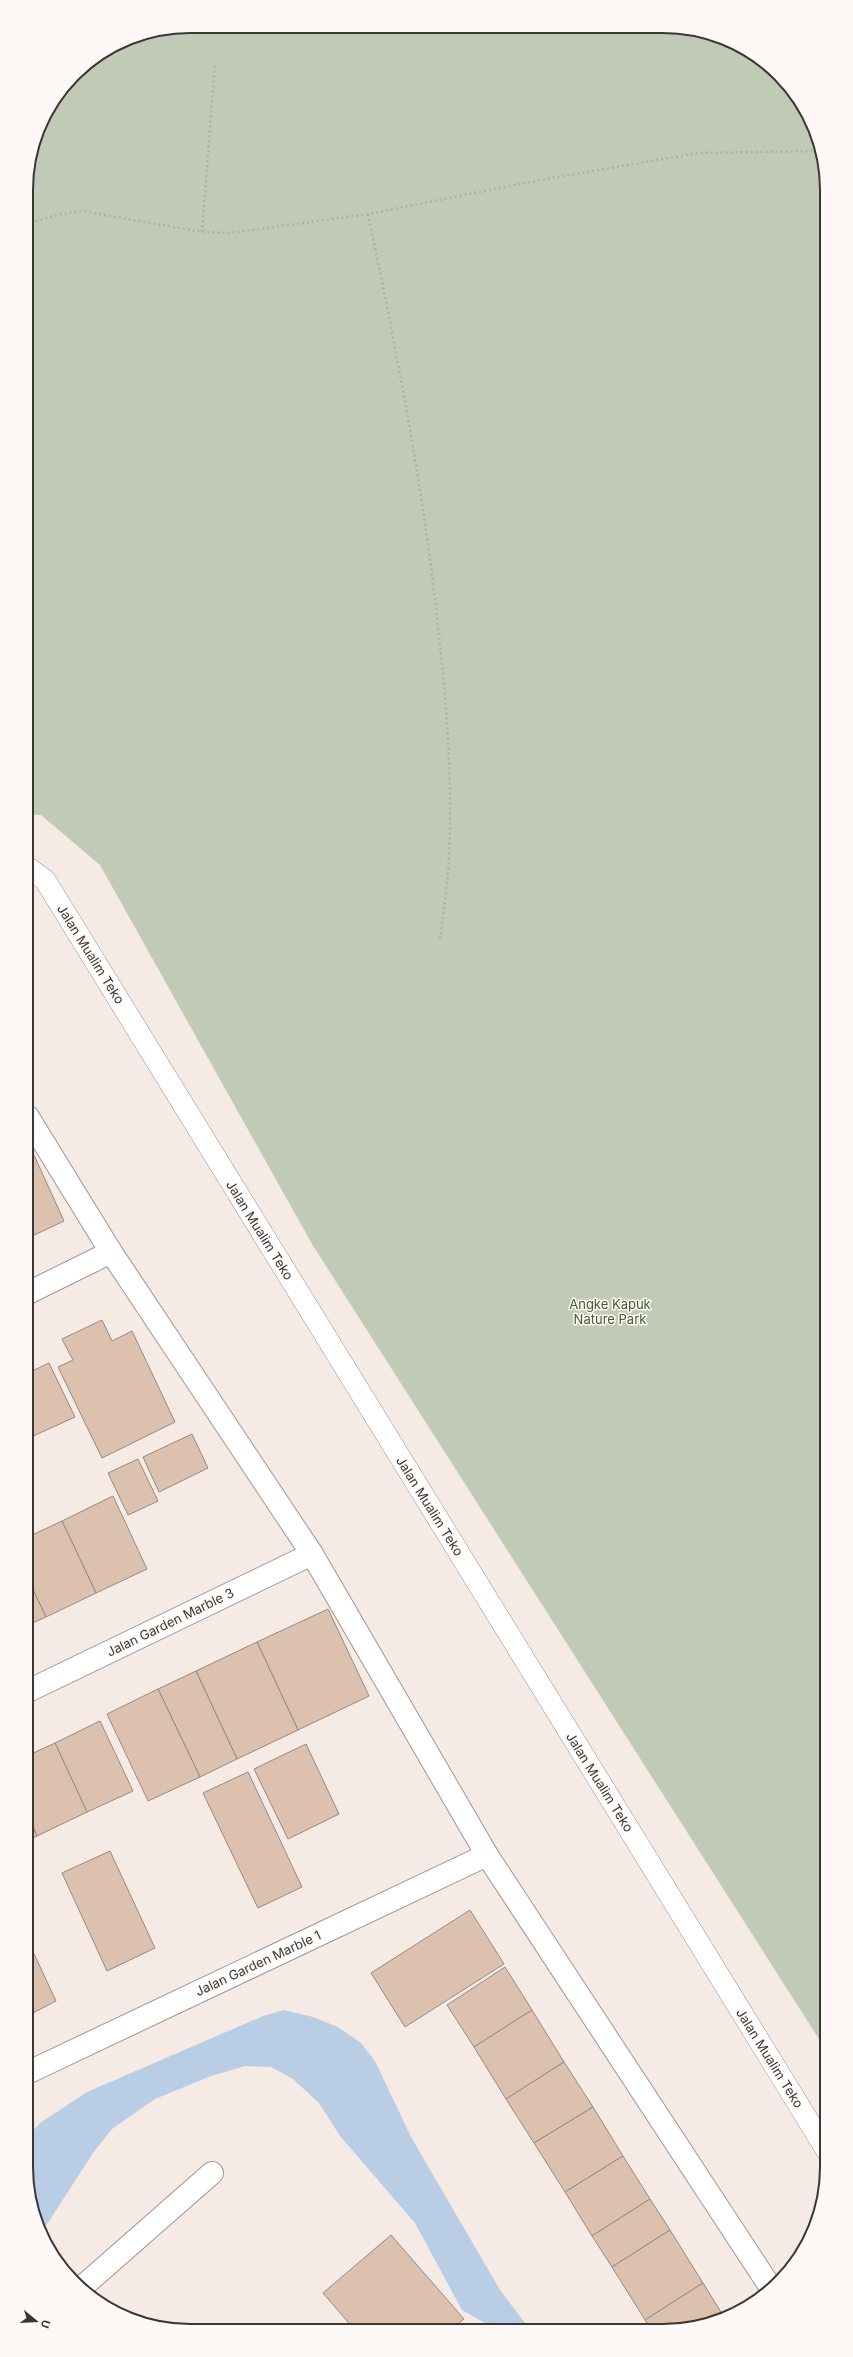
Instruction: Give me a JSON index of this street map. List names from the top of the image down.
{
  "streets": {
    "street": ["Jalan Garden Marble 3", "Jalan Garden Marble 1"],
    "lane": ["Jalan Mualim Teko"]
  },
  "parks": ["Angke Kapuk Nature Park"],
  "north": "right"
}
